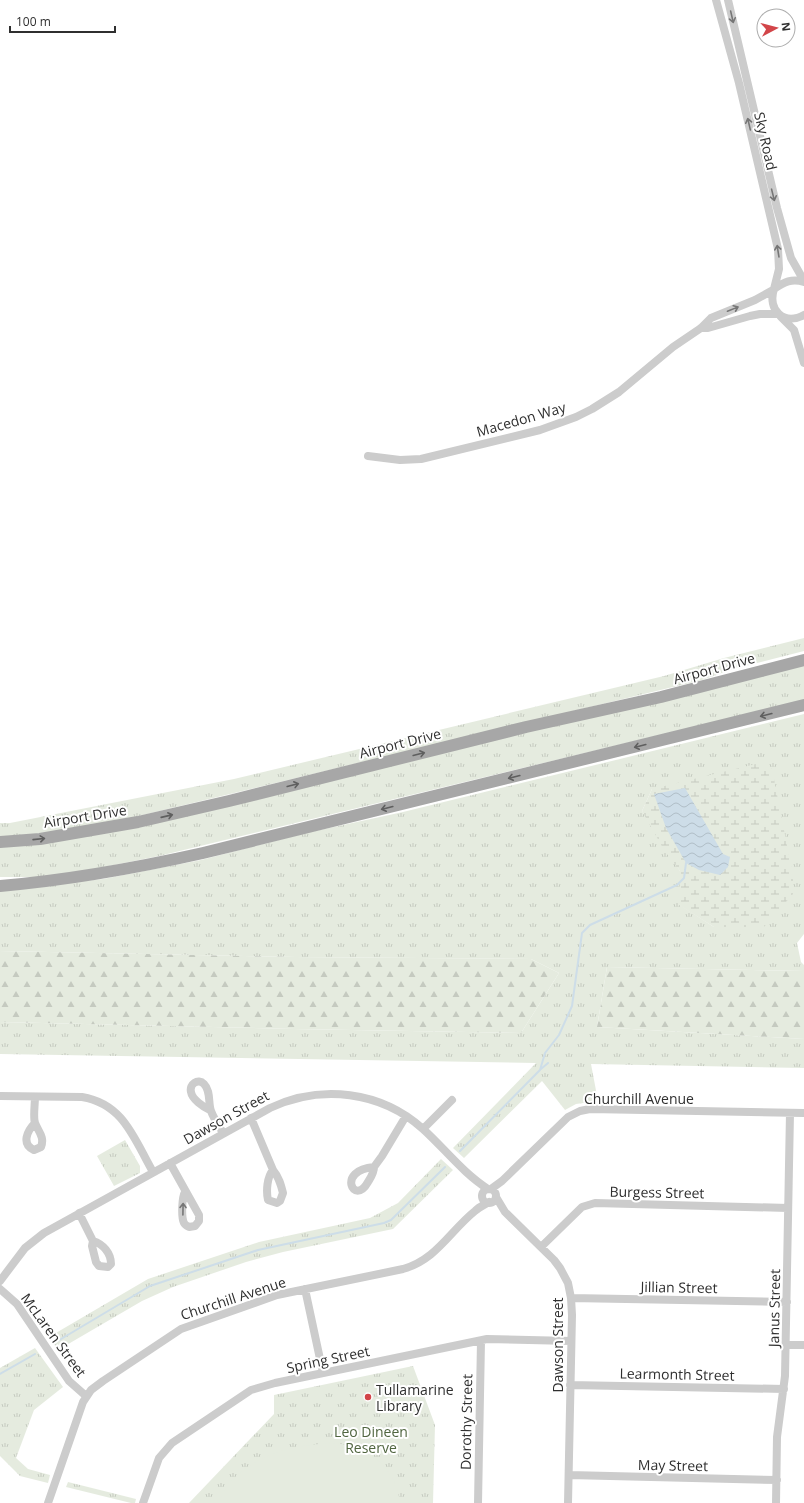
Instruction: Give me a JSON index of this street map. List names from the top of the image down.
{
  "streets": {
    "main road": ["Airport Drive"],
    "street": [
      "Sky Road",
      "Macedon Way",
      "Churchill Avenue",
      "Dawson Street",
      "Burgess Street",
      "Jillian Street",
      "Janus Street",
      "McLaren Street",
      "Spring Street",
      "Learmonth Street",
      "Dorothy Street",
      "May Street"
    ]
  },
  "crossings": [
    ["Sky Road", "Macedon Way"],
    ["Churchill Avenue", "Dawson Street"],
    ["Churchill Avenue", "Janus Street"],
    ["Churchill Avenue", "McLaren Street"],
    ["Dawson Street", "Burgess Street"],
    ["Dawson Street", "Jillian Street"],
    ["Dawson Street", "Spring Street"],
    ["Dawson Street", "Learmonth Street"],
    ["Dawson Street", "May Street"],
    ["Burgess Street", "Janus Street"],
    ["Jillian Street", "Janus Street"],
    ["Janus Street", "Learmonth Street"],
    ["Janus Street", "May Street"],
    ["Spring Street", "Dorothy Street"]
  ],
  "parks": ["Leo Dineen Reserve"],
  "places": ["Tullamarine Library"],
  "scale_bar": "100 m",
  "north": "right"
}
